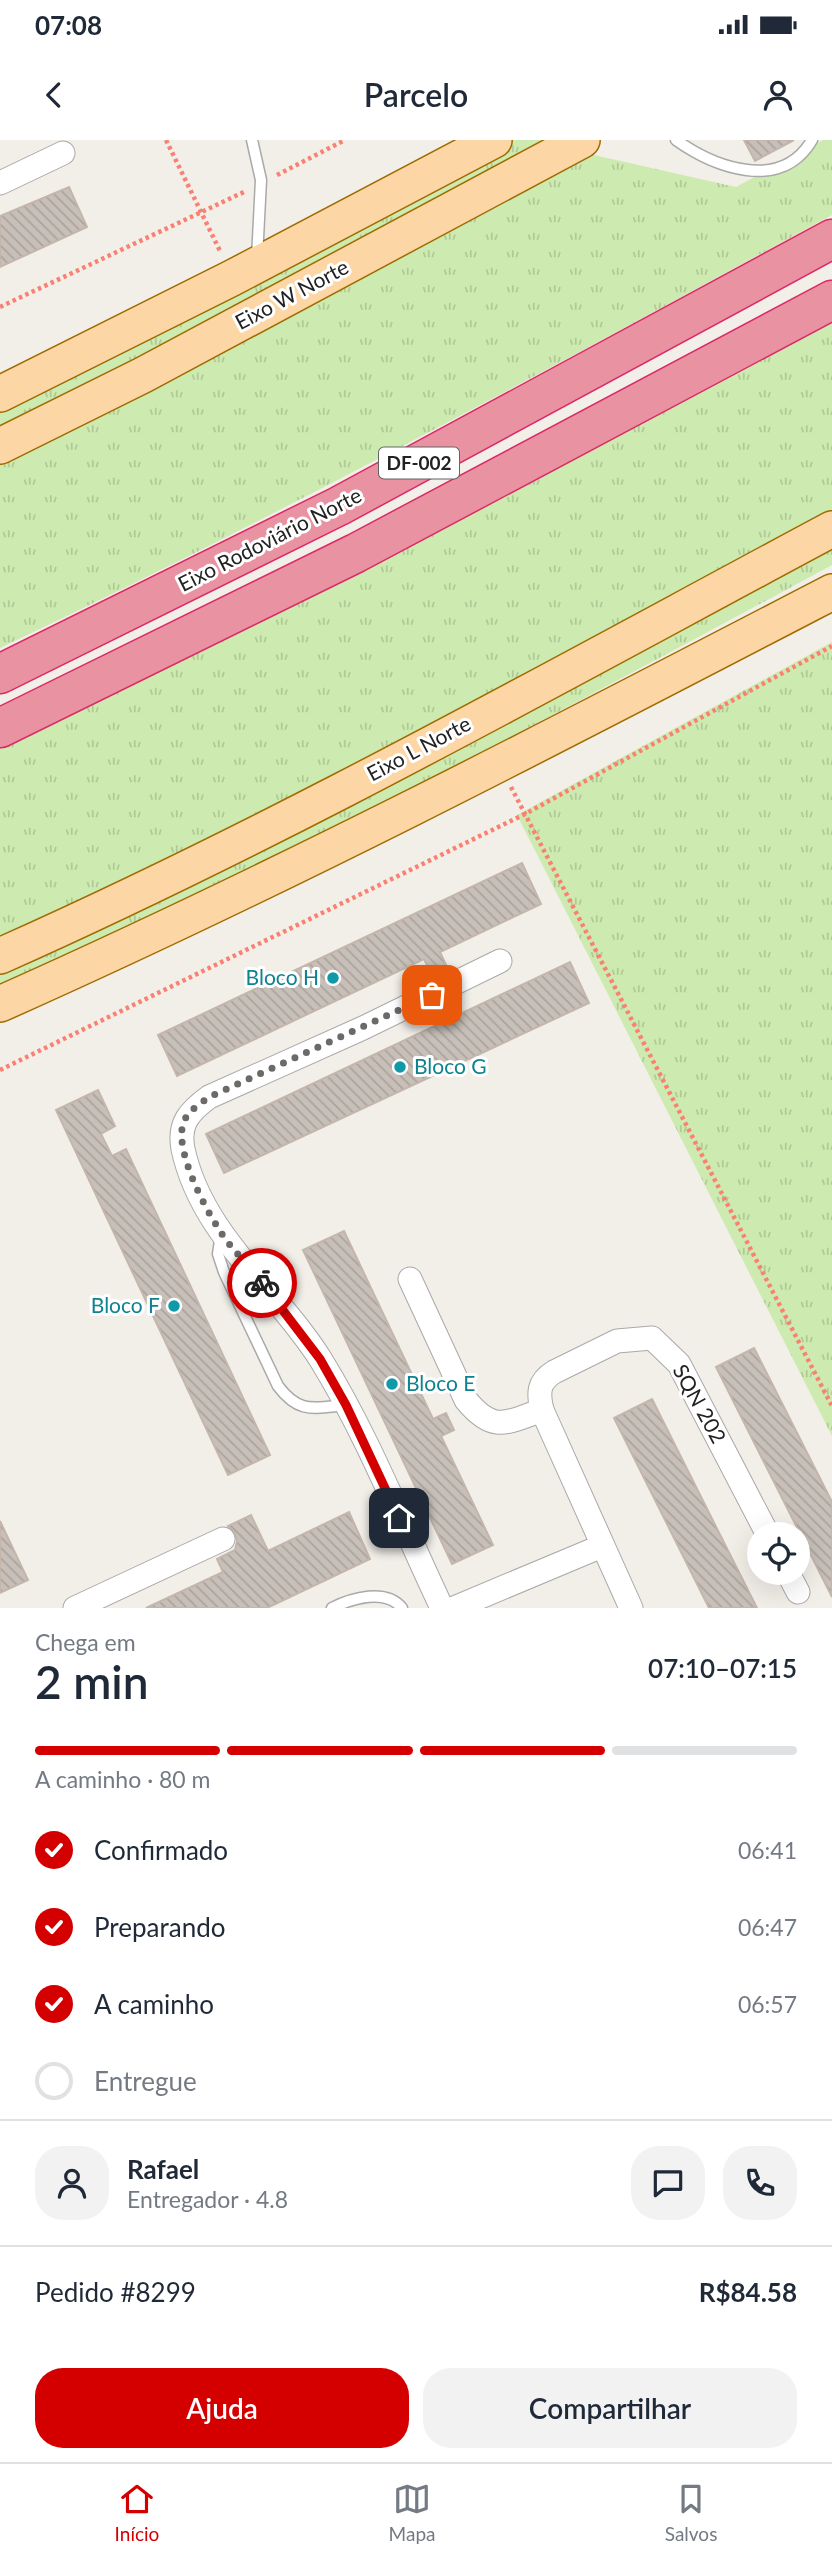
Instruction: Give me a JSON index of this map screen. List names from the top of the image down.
{
  "streets": {
    "highway": ["DF-002", "Eixo Rodoviário Norte"],
    "main road": ["Eixo W Norte", "Eixo L Norte"],
    "street": ["SQN 202"]
  },
  "places": [
    "Bloco H",
    "Bloco G",
    "Bloco F",
    "Bloco E"
  ],
  "page": {
    "status": "07:08",
    "header": "Parcelo",
    "heading": ["2 min", "Chega em", "07:10–07:15"],
    "panel": [
      "Rafael",
      "Entregador · 4.8",
      "Pedido #8299",
      "R$84.58"
    ],
    "bar": "A caminho · 80 m",
    "list": [
      ["Confirmado", "06:41"],
      ["Preparando", "06:47"],
      ["A caminho", "06:57"],
      "Entregue"
    ],
    "buttons": ["Ajuda", "Compartilhar"],
    "tabs": ["Início", "Mapa", "Salvos"]
  }
}
